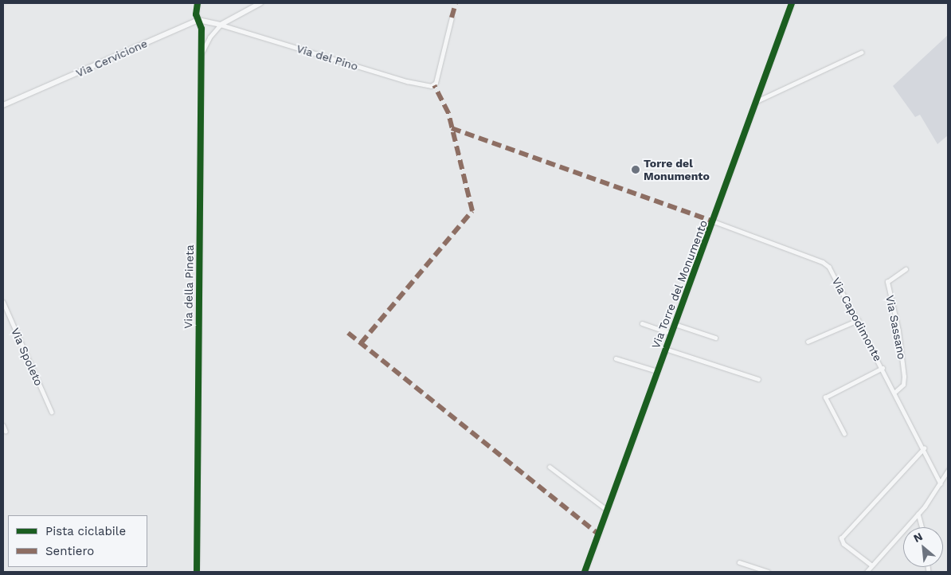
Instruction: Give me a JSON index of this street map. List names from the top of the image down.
{
  "streets": {
    "street": [
      "Via del Pino",
      "Via Cervicione",
      "Via Torre del Monumento",
      "Via della Pineta",
      "Via Capodimonte",
      "Via Sassano",
      "Via Spoleto"
    ]
  },
  "crossings": [
    ["Via Cervicione", "Via della Pineta"],
    ["Via Torre del Monumento", "Via Capodimonte"],
    ["Via Capodimonte", "Via Sassano"]
  ],
  "places": ["Torre del Monumento"],
  "legend": ["Pista ciclabile", "Sentiero"],
  "north": "top left"
}
